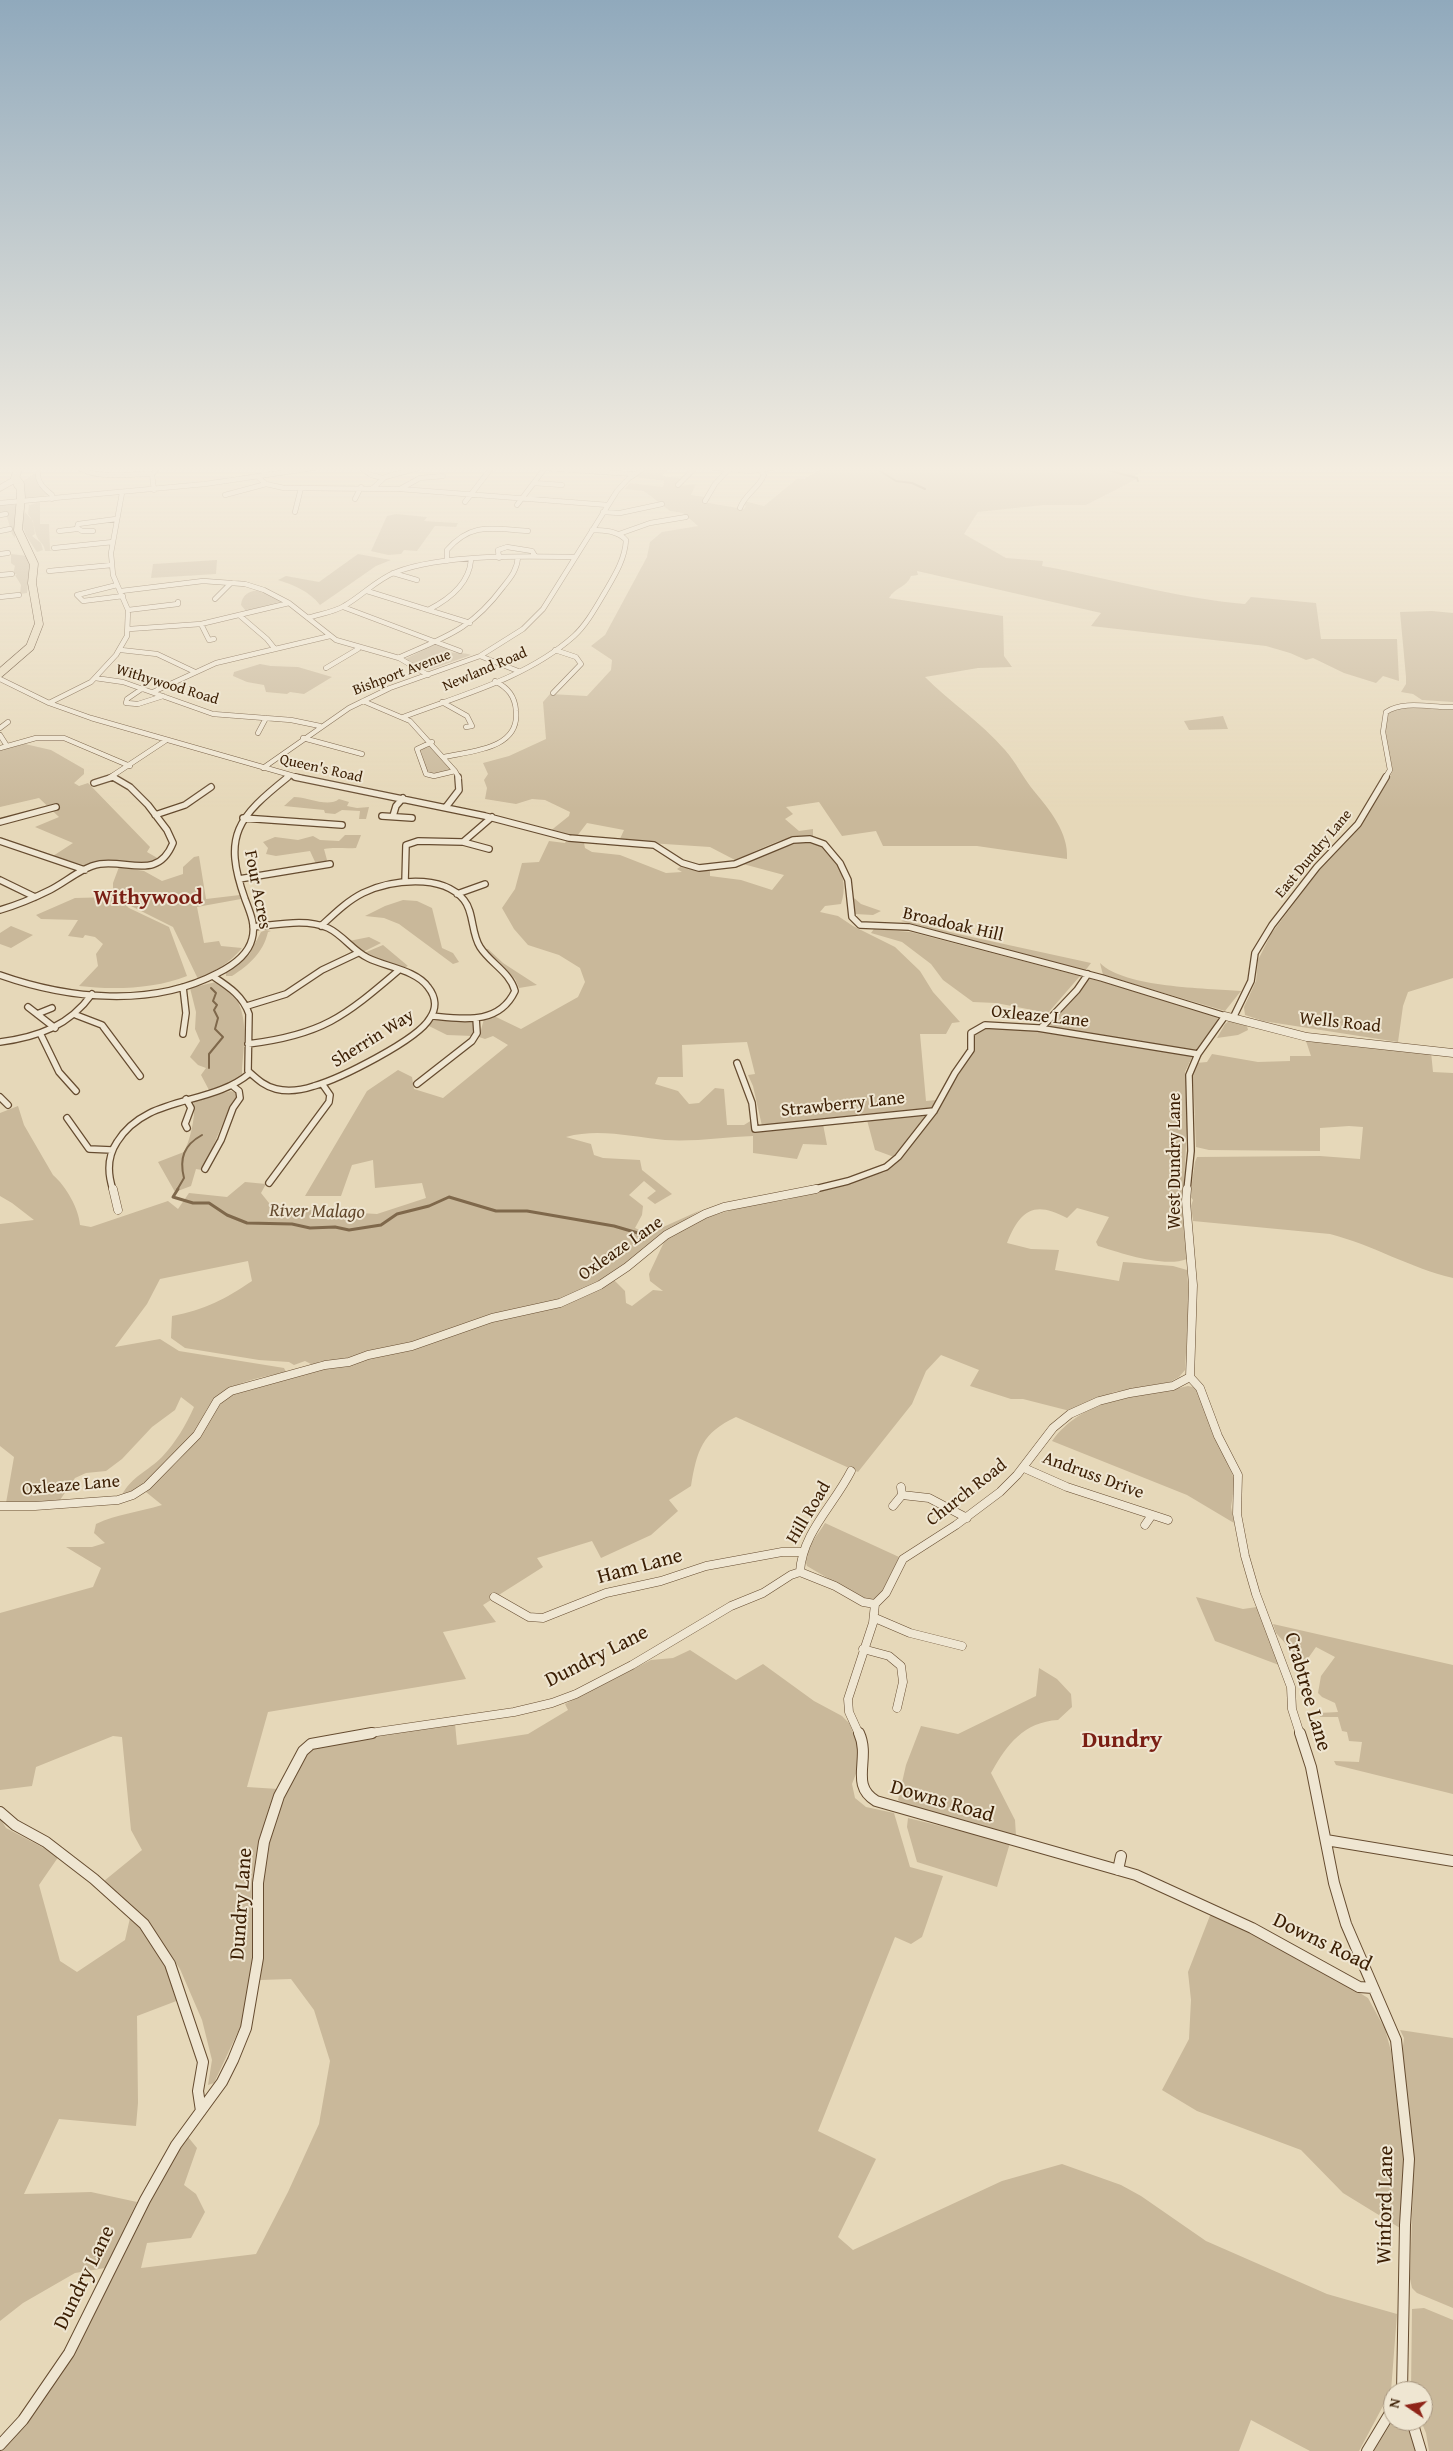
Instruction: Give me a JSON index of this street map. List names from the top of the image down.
{
  "streets": {
    "street": [
      "Newland Road",
      "Bishport Avenue",
      "Withywood Road",
      "Queen's Road",
      "East Dundry Lane",
      "Four Acres",
      "Broadoak Hill",
      "Oxleaze Lane",
      "Wells Road",
      "Sherrin Way",
      "Strawberry Lane",
      "West Dundry Lane",
      "Andruss Drive",
      "Church Road",
      "Hill Road",
      "Ham Lane",
      "Dundry Lane",
      "Crabtree Lane",
      "Downs Road",
      "Winford Lane"
    ]
  },
  "crossings": [
    ["Bishport Avenue", "Withywood Road"],
    ["Bishport Avenue", "Queen's Road"],
    ["Queen's Road", "Four Acres"],
    ["Queen's Road", "Broadoak Hill"],
    ["East Dundry Lane", "Broadoak Hill"],
    ["East Dundry Lane", "Wells Road"],
    ["East Dundry Lane", "West Dundry Lane"],
    ["Four Acres", "Sherrin Way"],
    ["Broadoak Hill", "Wells Road"],
    ["Broadoak Hill", "West Dundry Lane"],
    ["Oxleaze Lane", "Strawberry Lane"],
    ["Oxleaze Lane", "West Dundry Lane"],
    ["Wells Road", "West Dundry Lane"],
    ["West Dundry Lane", "Church Road"],
    ["West Dundry Lane", "Crabtree Lane"],
    ["Andruss Drive", "Church Road"],
    ["Church Road", "Crabtree Lane"],
    ["Church Road", "Downs Road"],
    ["Hill Road", "Ham Lane"],
    ["Hill Road", "Dundry Lane"],
    ["Crabtree Lane", "Downs Road"],
    ["Crabtree Lane", "Winford Lane"]
  ],
  "districts": ["Withywood", "Dundry"],
  "water": ["River Malago"],
  "north": "left"
}
